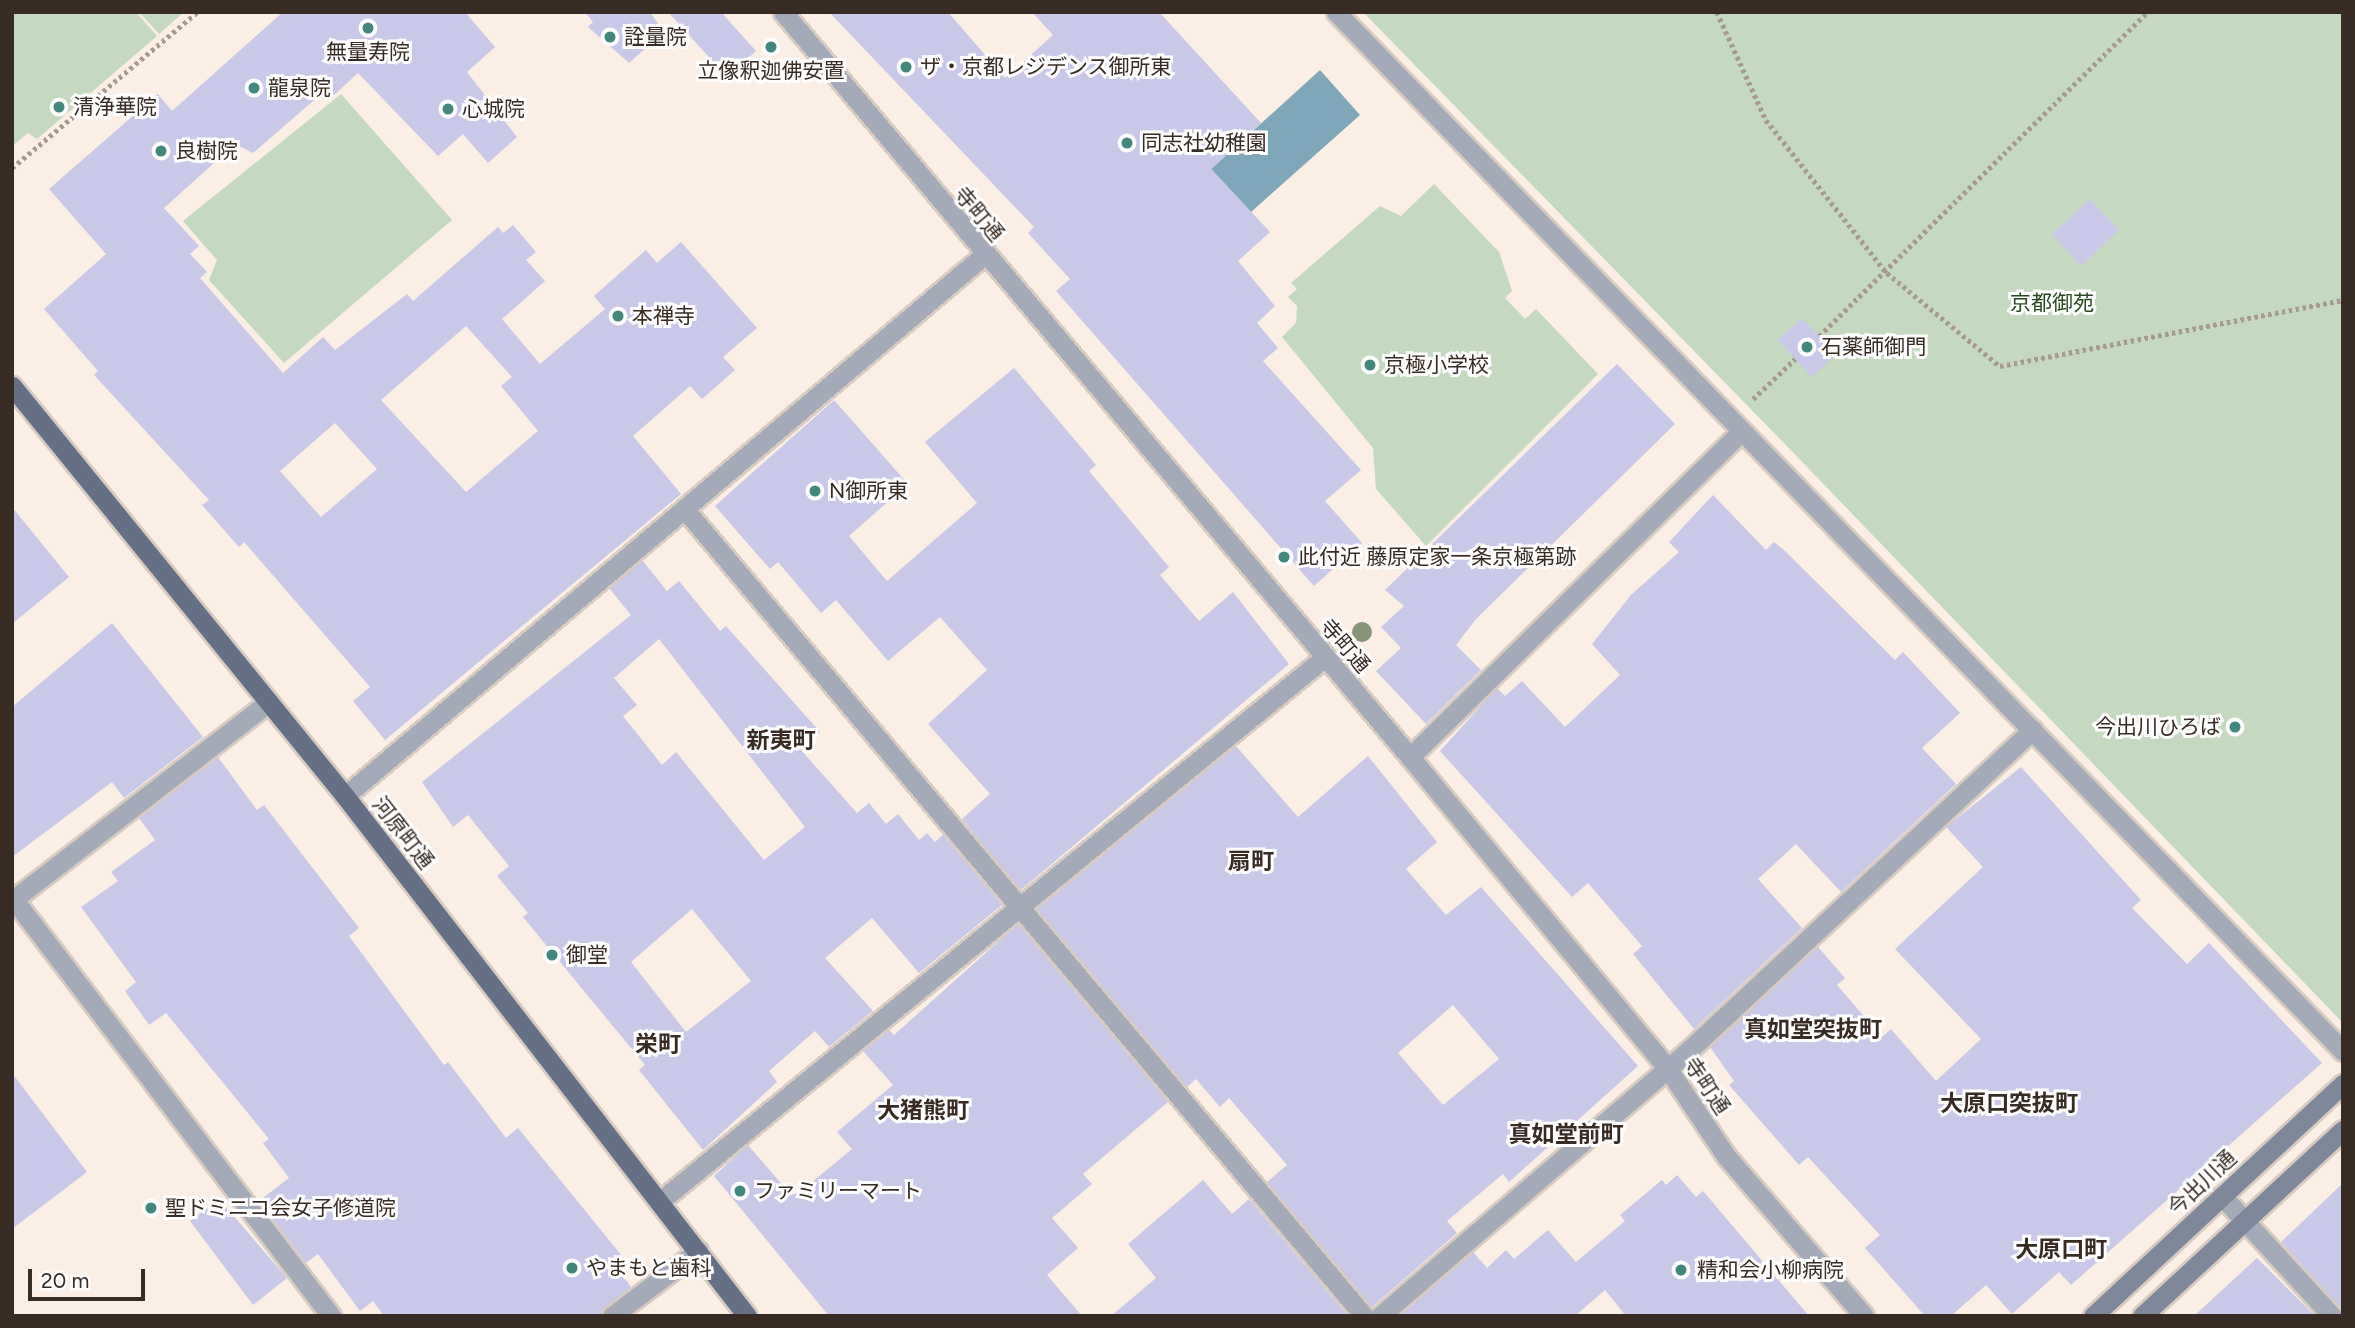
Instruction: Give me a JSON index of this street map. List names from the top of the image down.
{
  "streets": {
    "main road": ["河原町通", "今出川通"],
    "street": ["寺町通"]
  },
  "districts": [
    "新夷町",
    "扇町",
    "真如堂突抜町",
    "栄町",
    "大原口突抜町",
    "大猪熊町",
    "真如堂前町",
    "大原口町"
  ],
  "parks": ["京都御苑"],
  "places": [
    "無量寿院",
    "詮量院",
    "立像釈迦佛安置",
    "ザ・京都レジデンス御所東",
    "龍泉院",
    "清浄華院",
    "心城院",
    "同志社幼稚園",
    "良樹院",
    "本禅寺",
    "石薬師御門",
    "京極小学校",
    "N御所東",
    "此付近 藤原定家一条京極第跡",
    "今出川ひろば",
    "御堂",
    "ファミリーマート",
    "聖ドミニコ会女子修道院",
    "やまもと歯科",
    "精和会小柳病院"
  ],
  "scale_bar": "20 m"
}
